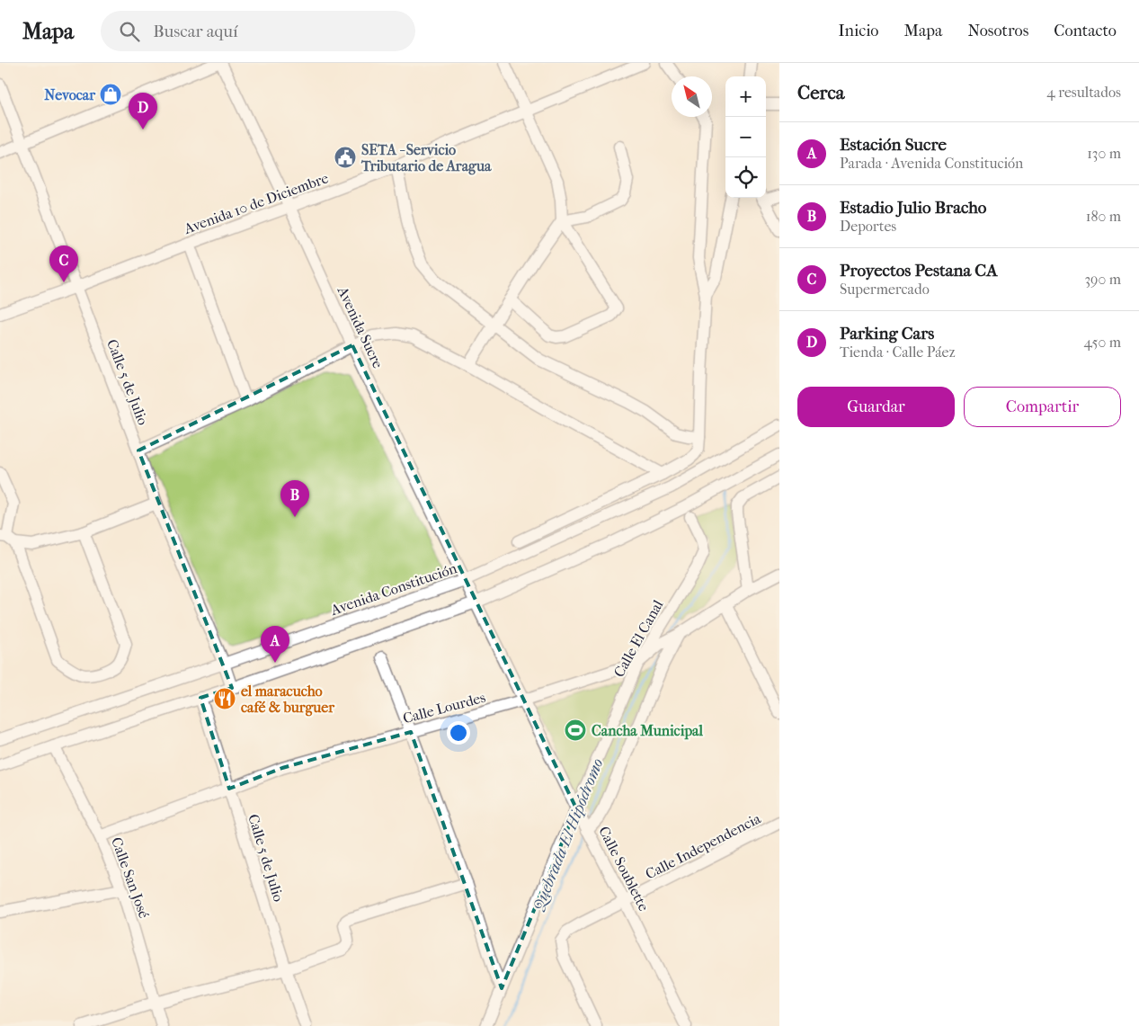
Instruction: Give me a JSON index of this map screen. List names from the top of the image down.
{
  "streets": {
    "street": [
      "Avenida 10 de Diciembre",
      "Avenida Sucre",
      "Calle 5 de Julio",
      "Avenida Constitución",
      "Calle El Canal",
      "Calle Lourdes",
      "Calle Independencia",
      "Calle Soublette",
      "Calle San José"
    ]
  },
  "crossings": [
    ["Avenida 10 de Diciembre", "Avenida Sucre"],
    ["Avenida 10 de Diciembre", "Calle 5 de Julio"],
    ["Avenida Sucre", "Avenida Constitución"],
    ["Avenida Sucre", "Calle Soublette"],
    ["Calle 5 de Julio", "Avenida Constitución"],
    ["Calle 5 de Julio", "Calle Lourdes"],
    ["Calle El Canal", "Calle Lourdes"],
    ["Calle El Canal", "Calle Soublette"],
    ["Calle Lourdes", "Calle Soublette"],
    ["Calle Lourdes", "Calle San José"],
    ["Calle Independencia", "Calle Soublette"]
  ],
  "water": ["Quebrada El Hipódromo"],
  "places": {
    "shop": ["Nevocar"],
    "public building": ["SETA - Servicio Tributario de Aragua"],
    "restaurant": ["el maracucho café & burguer"],
    "sports": ["Cancha Municipal"]
  },
  "north": "top left",
  "page": {
    "header": "Mapa",
    "search": "Buscar aquí",
    "nav": [
      "Inicio",
      "Mapa",
      "Nosotros",
      "Contacto"
    ],
    "heading": ["Cerca", "4 resultados"],
    "map_buttons": ["+", "−"],
    "pins": [
      "D",
      "C",
      "B",
      "A"
    ],
    "list": [
      {
        "mark": "A",
        "name": "Estación Sucre",
        "note": "Parada · Avenida Constitución",
        "value": "130 m"
      },
      {
        "mark": "B",
        "name": "Estadio Julio Bracho",
        "note": "Deportes",
        "value": "180 m"
      },
      {
        "mark": "C",
        "name": "Proyectos Pestana CA",
        "note": "Supermercado",
        "value": "390 m"
      },
      {
        "mark": "D",
        "name": "Parking Cars",
        "note": "Tienda · Calle Páez",
        "value": "450 m"
      }
    ],
    "buttons": ["Guardar", "Compartir"]
  }
}
